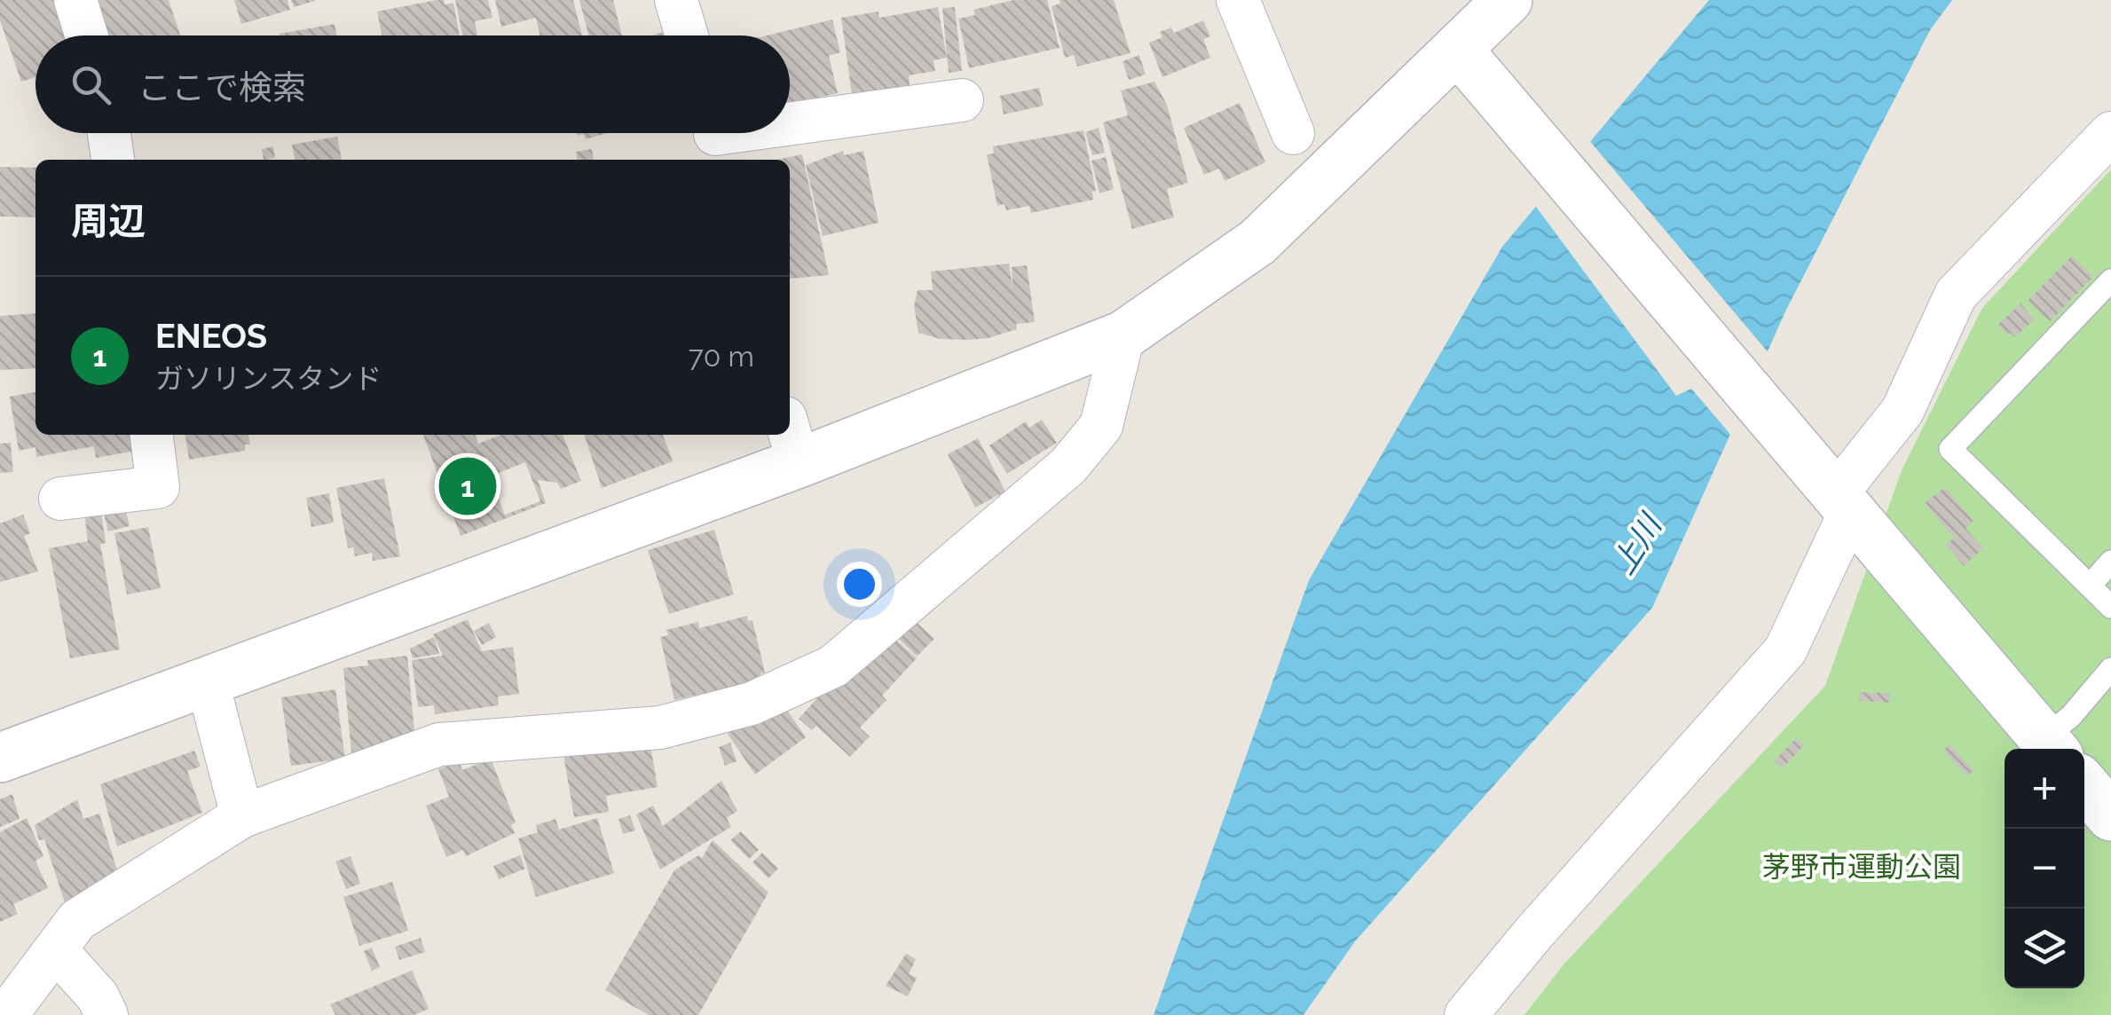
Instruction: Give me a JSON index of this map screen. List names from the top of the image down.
{
  "water": ["上川"],
  "parks": ["茅野市運動公園"],
  "page": {
    "search": "ここで検索",
    "heading": "周辺",
    "list": [
      {
        "mark": "1",
        "name": "ENEOS",
        "note": "ガソリンスタンド",
        "value": "70 m"
      }
    ],
    "pins": "1",
    "map_buttons": ["+", "−"]
  }
}
